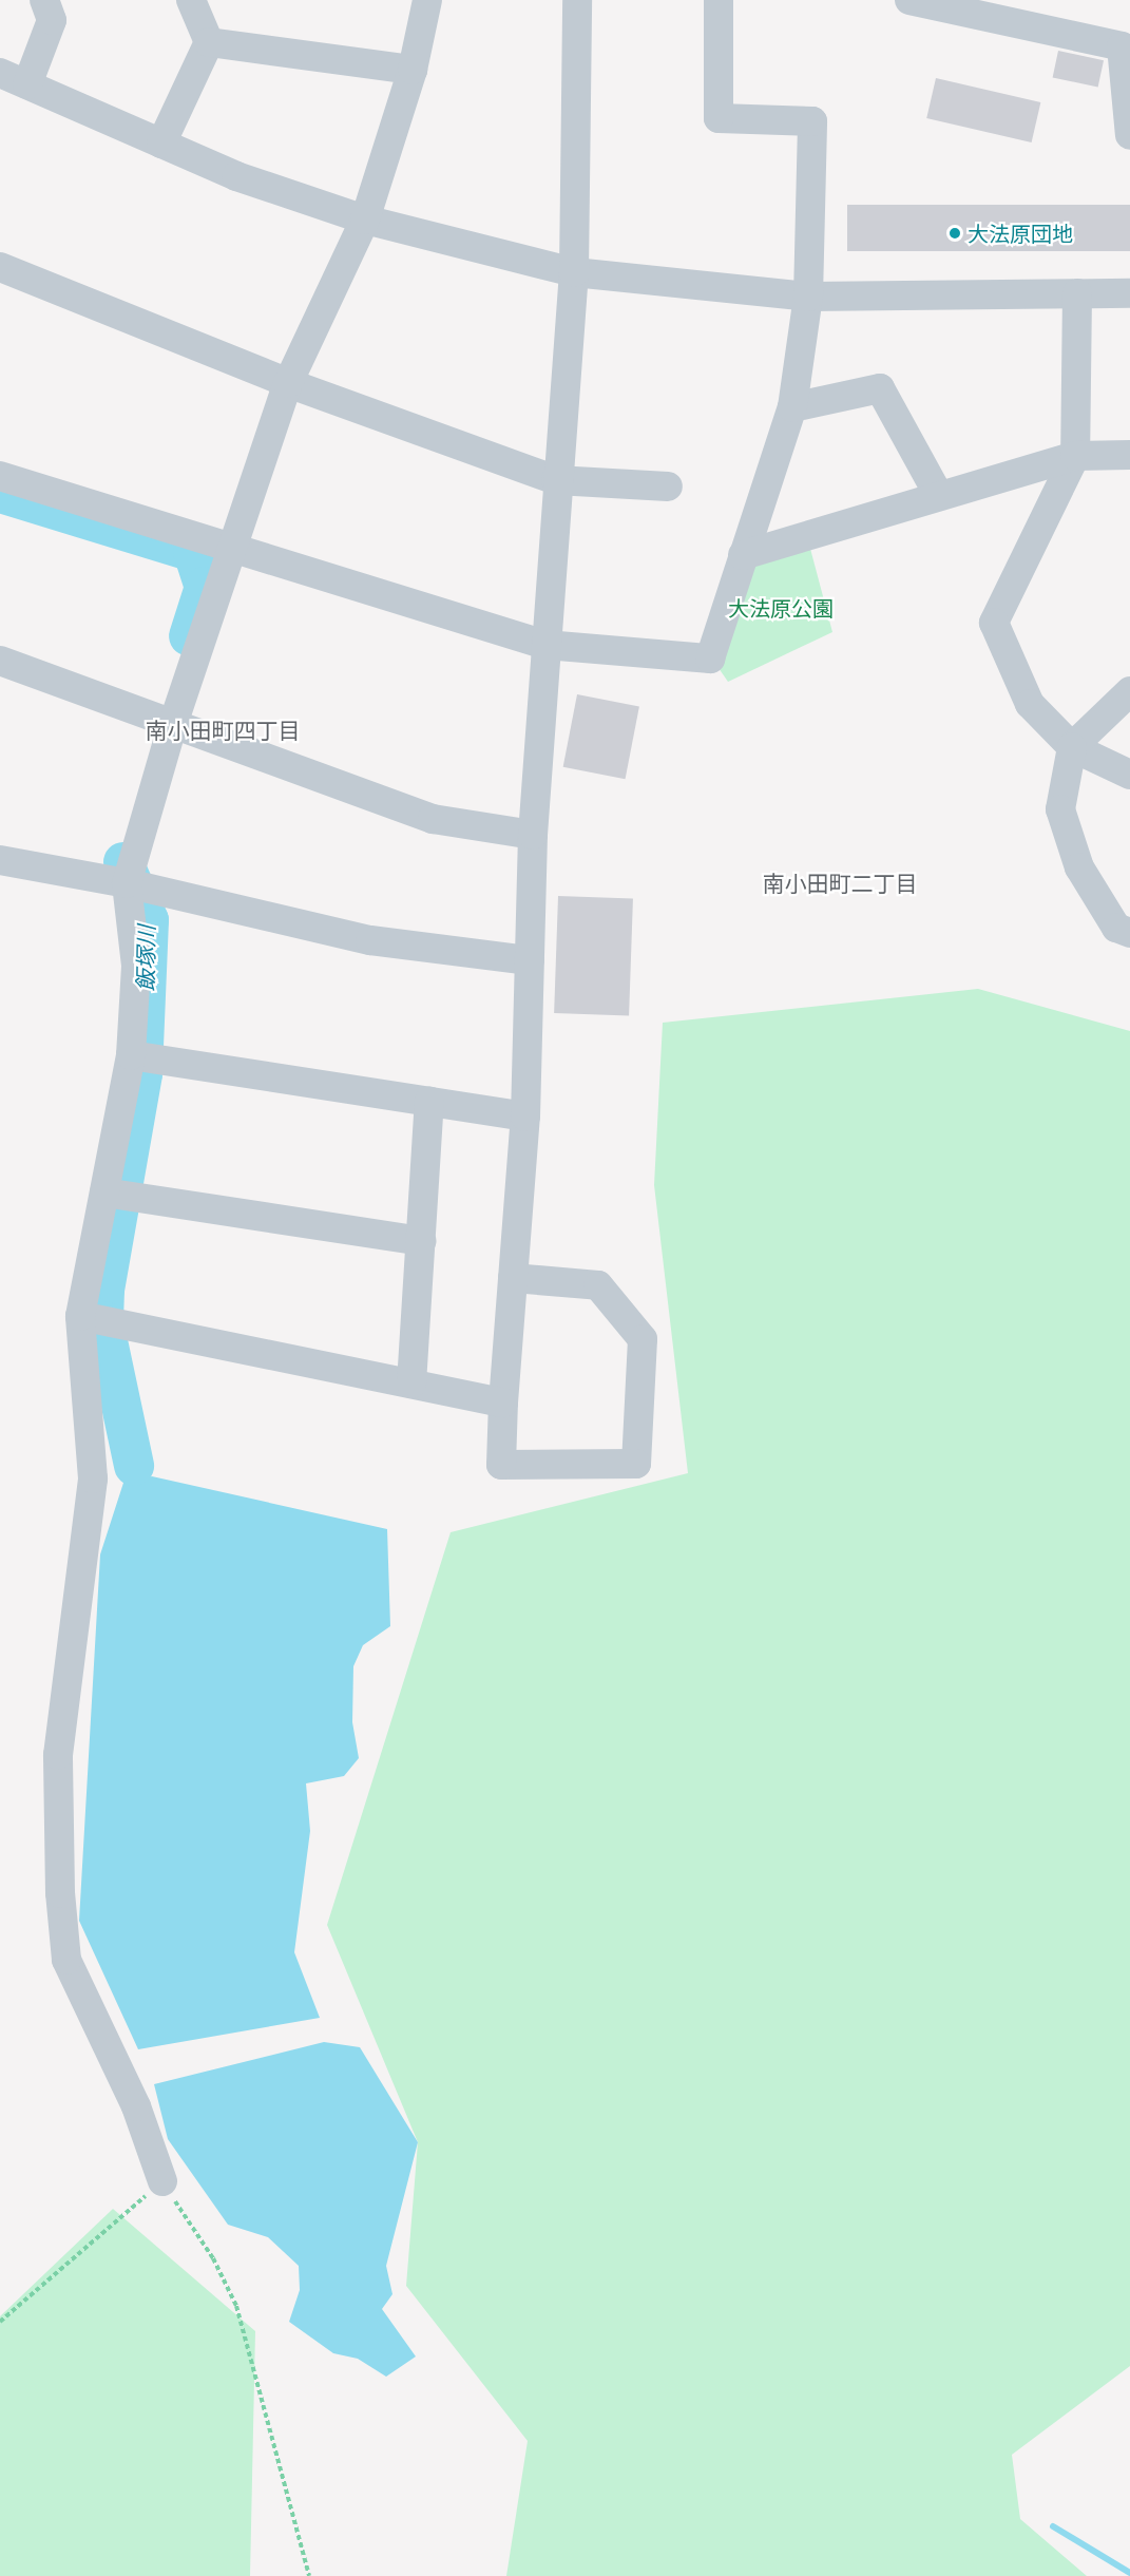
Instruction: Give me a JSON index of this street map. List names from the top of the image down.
{
  "districts": ["南小田町四丁目", "南小田町二丁目"],
  "water": ["飯塚川"],
  "parks": ["大法原公園"],
  "places": ["大法原団地"]
}
